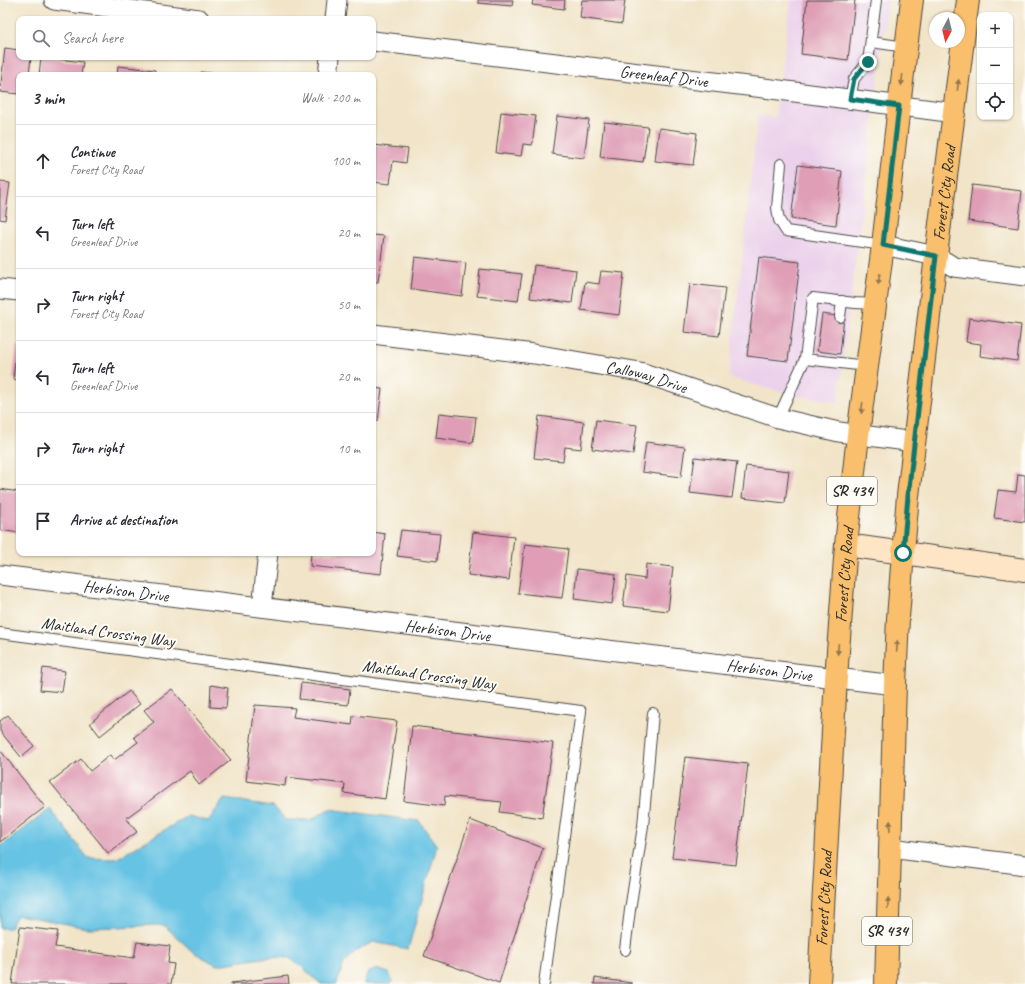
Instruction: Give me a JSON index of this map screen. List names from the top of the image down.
{
  "streets": {
    "main road": ["Forest City Road", "SR 434"],
    "street": ["Greenleaf Drive", "Calloway Drive", "Herbison Drive"],
    "lane": ["Maitland Crossing Way"]
  },
  "crossings": [
    ["Greenleaf Drive", "Forest City Road"],
    ["Forest City Road", "Calloway Drive"],
    ["Forest City Road", "Herbison Drive"]
  ],
  "north": "bottom",
  "page": {
    "map_buttons": ["+", "−"],
    "search": "Search here",
    "heading": ["3 min", "Walk · 200 m"],
    "list": [
      ["Continue", "Forest City Road", "100 m"],
      ["Turn left", "Greenleaf Drive", "20 m"],
      ["Turn right", "Forest City Road", "50 m"],
      ["Turn left", "Greenleaf Drive", "20 m"],
      ["Turn right", "10 m"],
      "Arrive at destination"
    ]
  }
}
